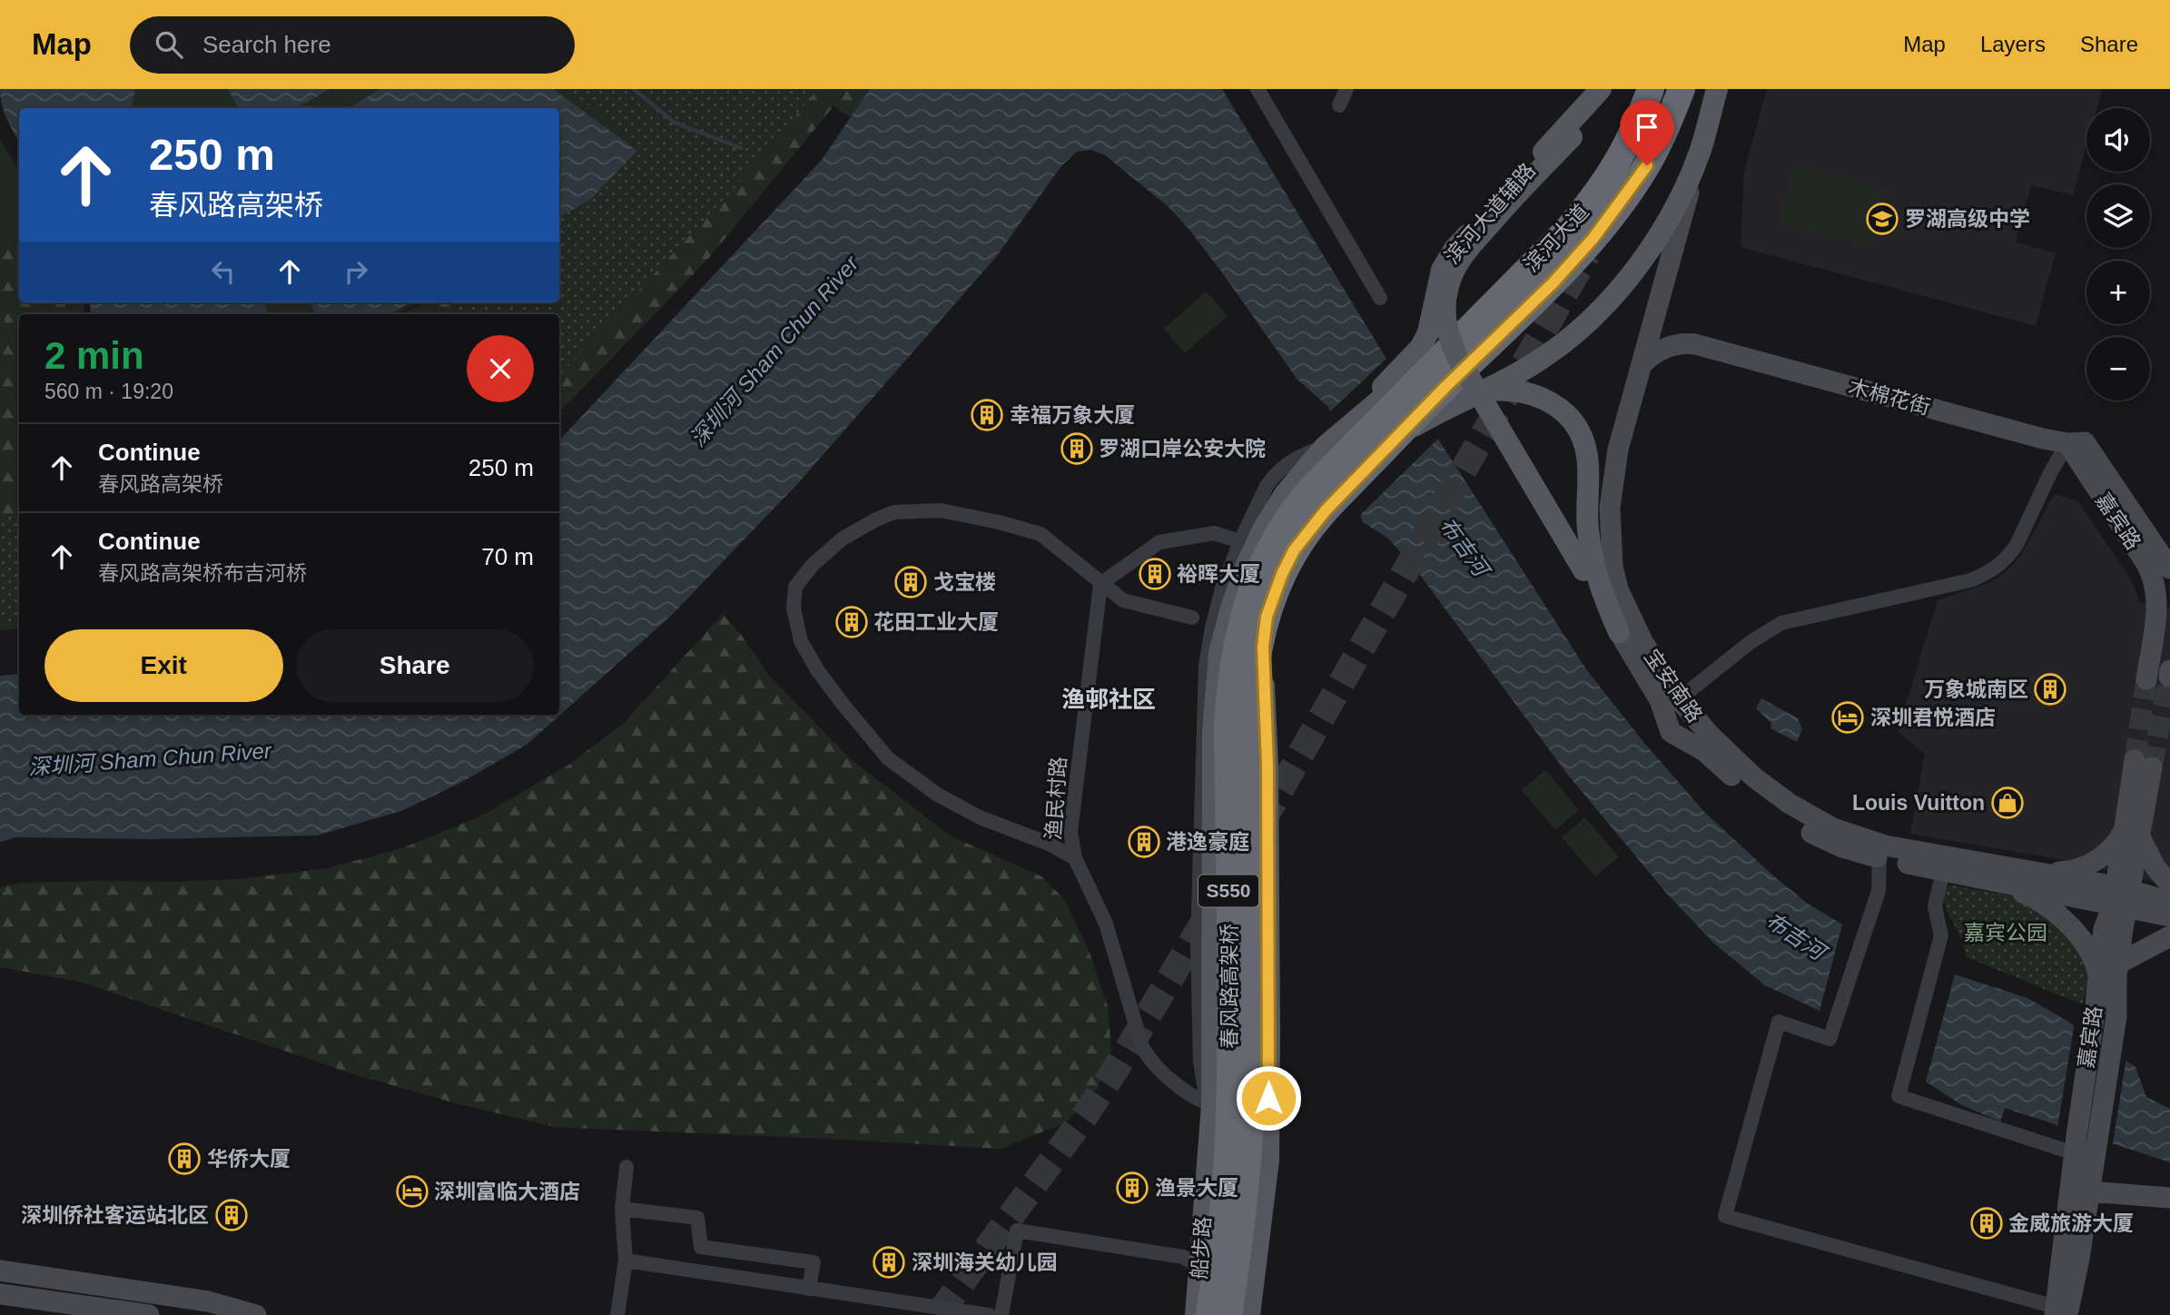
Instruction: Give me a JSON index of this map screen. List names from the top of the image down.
{
  "streets": {
    "highway": ["滨河大道", "S550", "春风路高架桥"],
    "main road": ["滨河大道辅路", "船步路"],
    "street": [
      "木棉花街",
      "嘉宾路",
      "宝安南路",
      "渔民村路"
    ]
  },
  "crossings": [
    ["滨河大道辅路", "滨河大道"],
    ["滨河大道辅路", "宝安南路"],
    ["滨河大道辅路", "S550"],
    ["滨河大道辅路", "船步路"],
    ["滨河大道", "S550"],
    ["木棉花街", "嘉宾路"],
    ["木棉花街", "宝安南路"],
    ["嘉宾路", "宝安南路"],
    ["渔民村路", "船步路"],
    ["S550", "春风路高架桥"],
    ["春风路高架桥", "船步路"]
  ],
  "districts": ["渔邨社区"],
  "water": ["深圳河 Sham Chun River", "布吉河"],
  "parks": ["嘉宾公园"],
  "places": {
    "school or university": ["罗湖高级中学"],
    "building": [
      "幸福万象大厦",
      "罗湖口岸公安大院",
      "裕晖大厦",
      "戈宝楼",
      "花田工业大厦",
      "万象城南区",
      "港逸豪庭",
      "华侨大厦",
      "渔景大厦",
      "深圳侨社客运站北区",
      "金威旅游大厦",
      "深圳海关幼儿园"
    ],
    "hotel": ["深圳君悦酒店", "深圳富临大酒店"],
    "shop": ["Louis Vuitton"]
  },
  "page": {
    "header": "Map",
    "search": "Search here",
    "nav": ["Map", "Layers", "Share"],
    "map_buttons": ["+", "−"],
    "turn": ["250 m", "春风路高架桥"],
    "heading": ["2 min", "560 m · 19:20"],
    "list": [
      {
        "name": "Continue",
        "note": "春风路高架桥",
        "value": "250 m"
      },
      {
        "name": "Continue",
        "note": "春风路高架桥布吉河桥",
        "value": "70 m"
      }
    ],
    "buttons": ["Exit", "Share"]
  }
}
